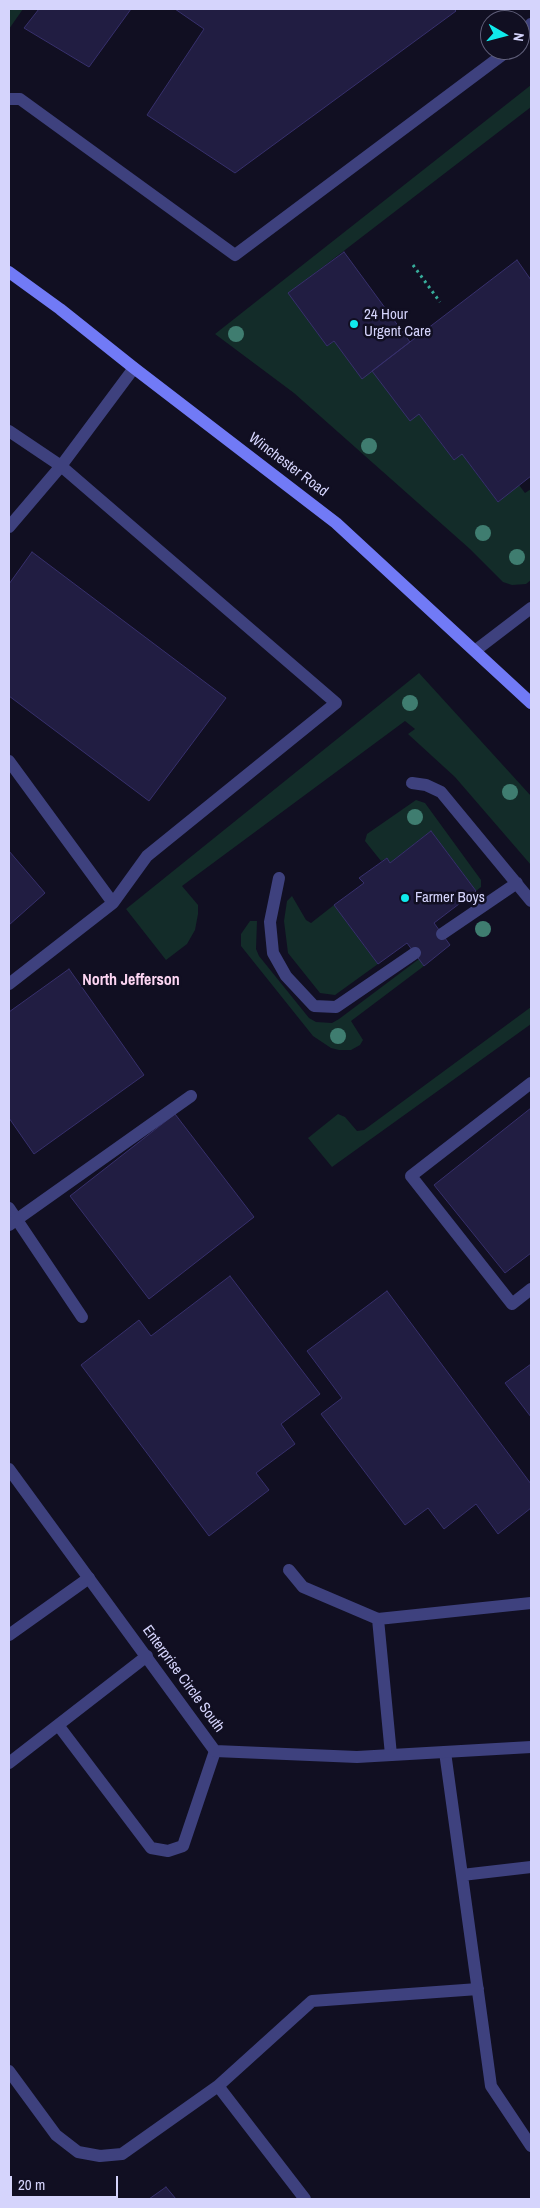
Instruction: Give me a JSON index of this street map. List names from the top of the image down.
{
  "streets": {
    "main road": ["Winchester Road"],
    "street": ["Enterprise Circle South"]
  },
  "districts": ["North Jefferson"],
  "places": ["24 Hour Urgent Care", "Farmer Boys"],
  "scale_bar": "20 m",
  "north": "right"
}
